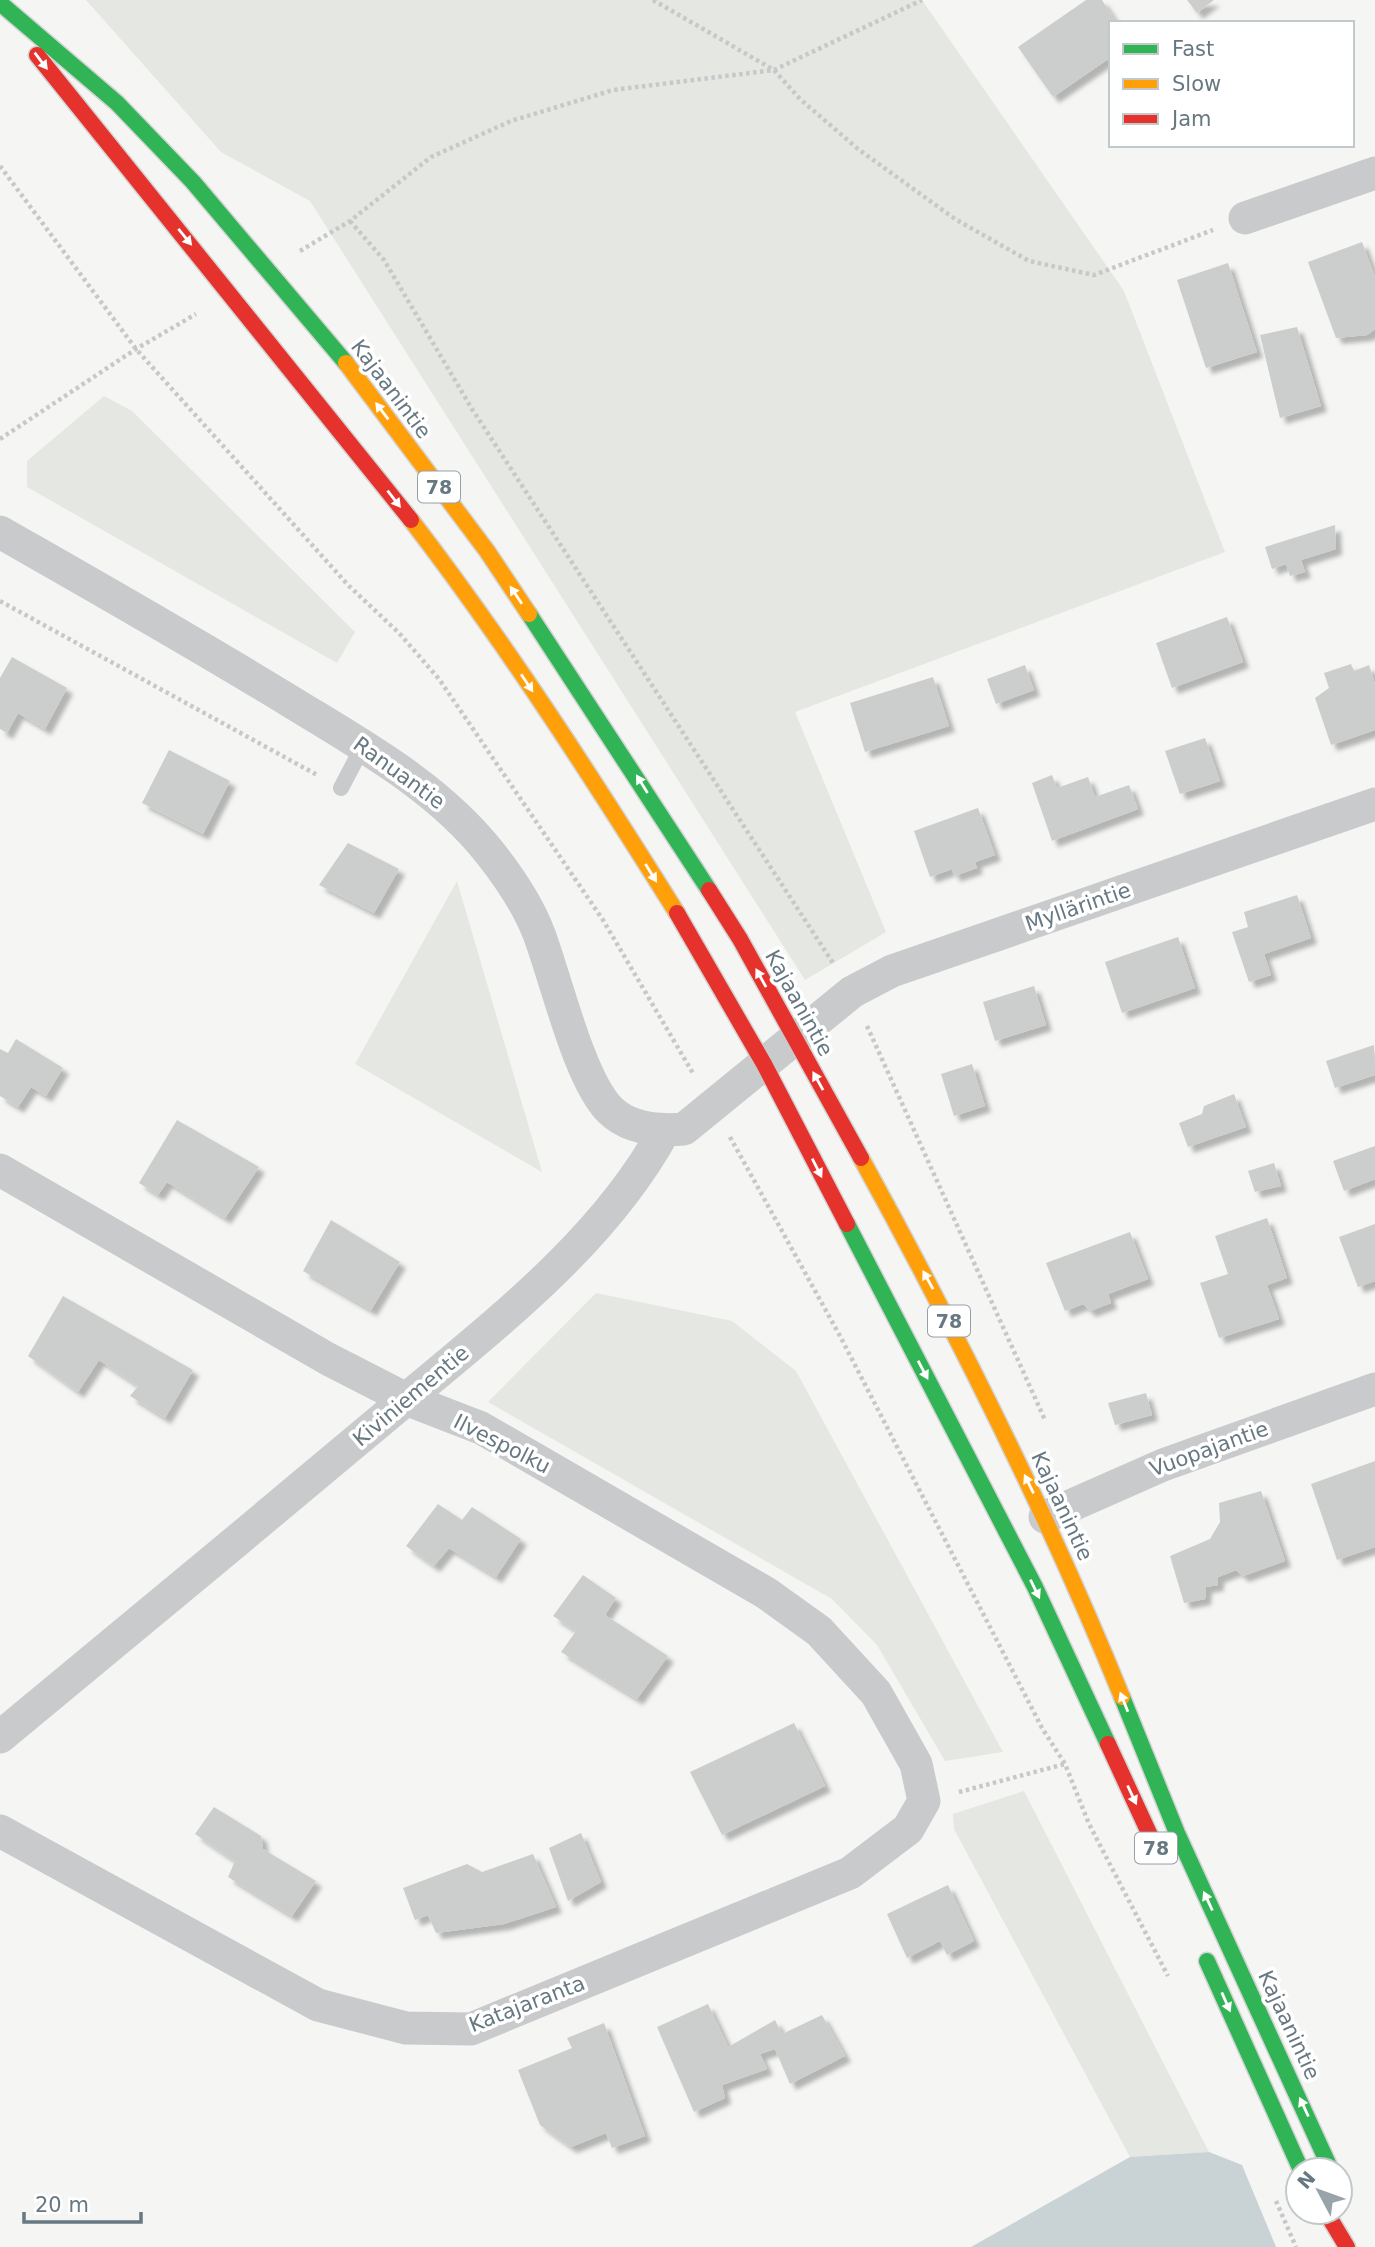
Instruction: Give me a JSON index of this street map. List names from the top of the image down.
{
  "streets": {
    "main road": ["Kajaanintie", "78"],
    "street": [
      "Ranuantie",
      "Myllärintie",
      "Kiviniementie",
      "Ilvespolku",
      "Vuopajantie",
      "Katajaranta"
    ]
  },
  "crossings": [
    ["Kajaanintie", "Myllärintie"],
    ["Kajaanintie", "Vuopajantie"],
    ["Ranuantie", "Kiviniementie"],
    ["Kiviniementie", "Ilvespolku"],
    ["Ilvespolku", "Katajaranta"]
  ],
  "legend": ["Fast", "Slow", "Jam"],
  "scale_bar": "20 m",
  "north": "top left"
}
